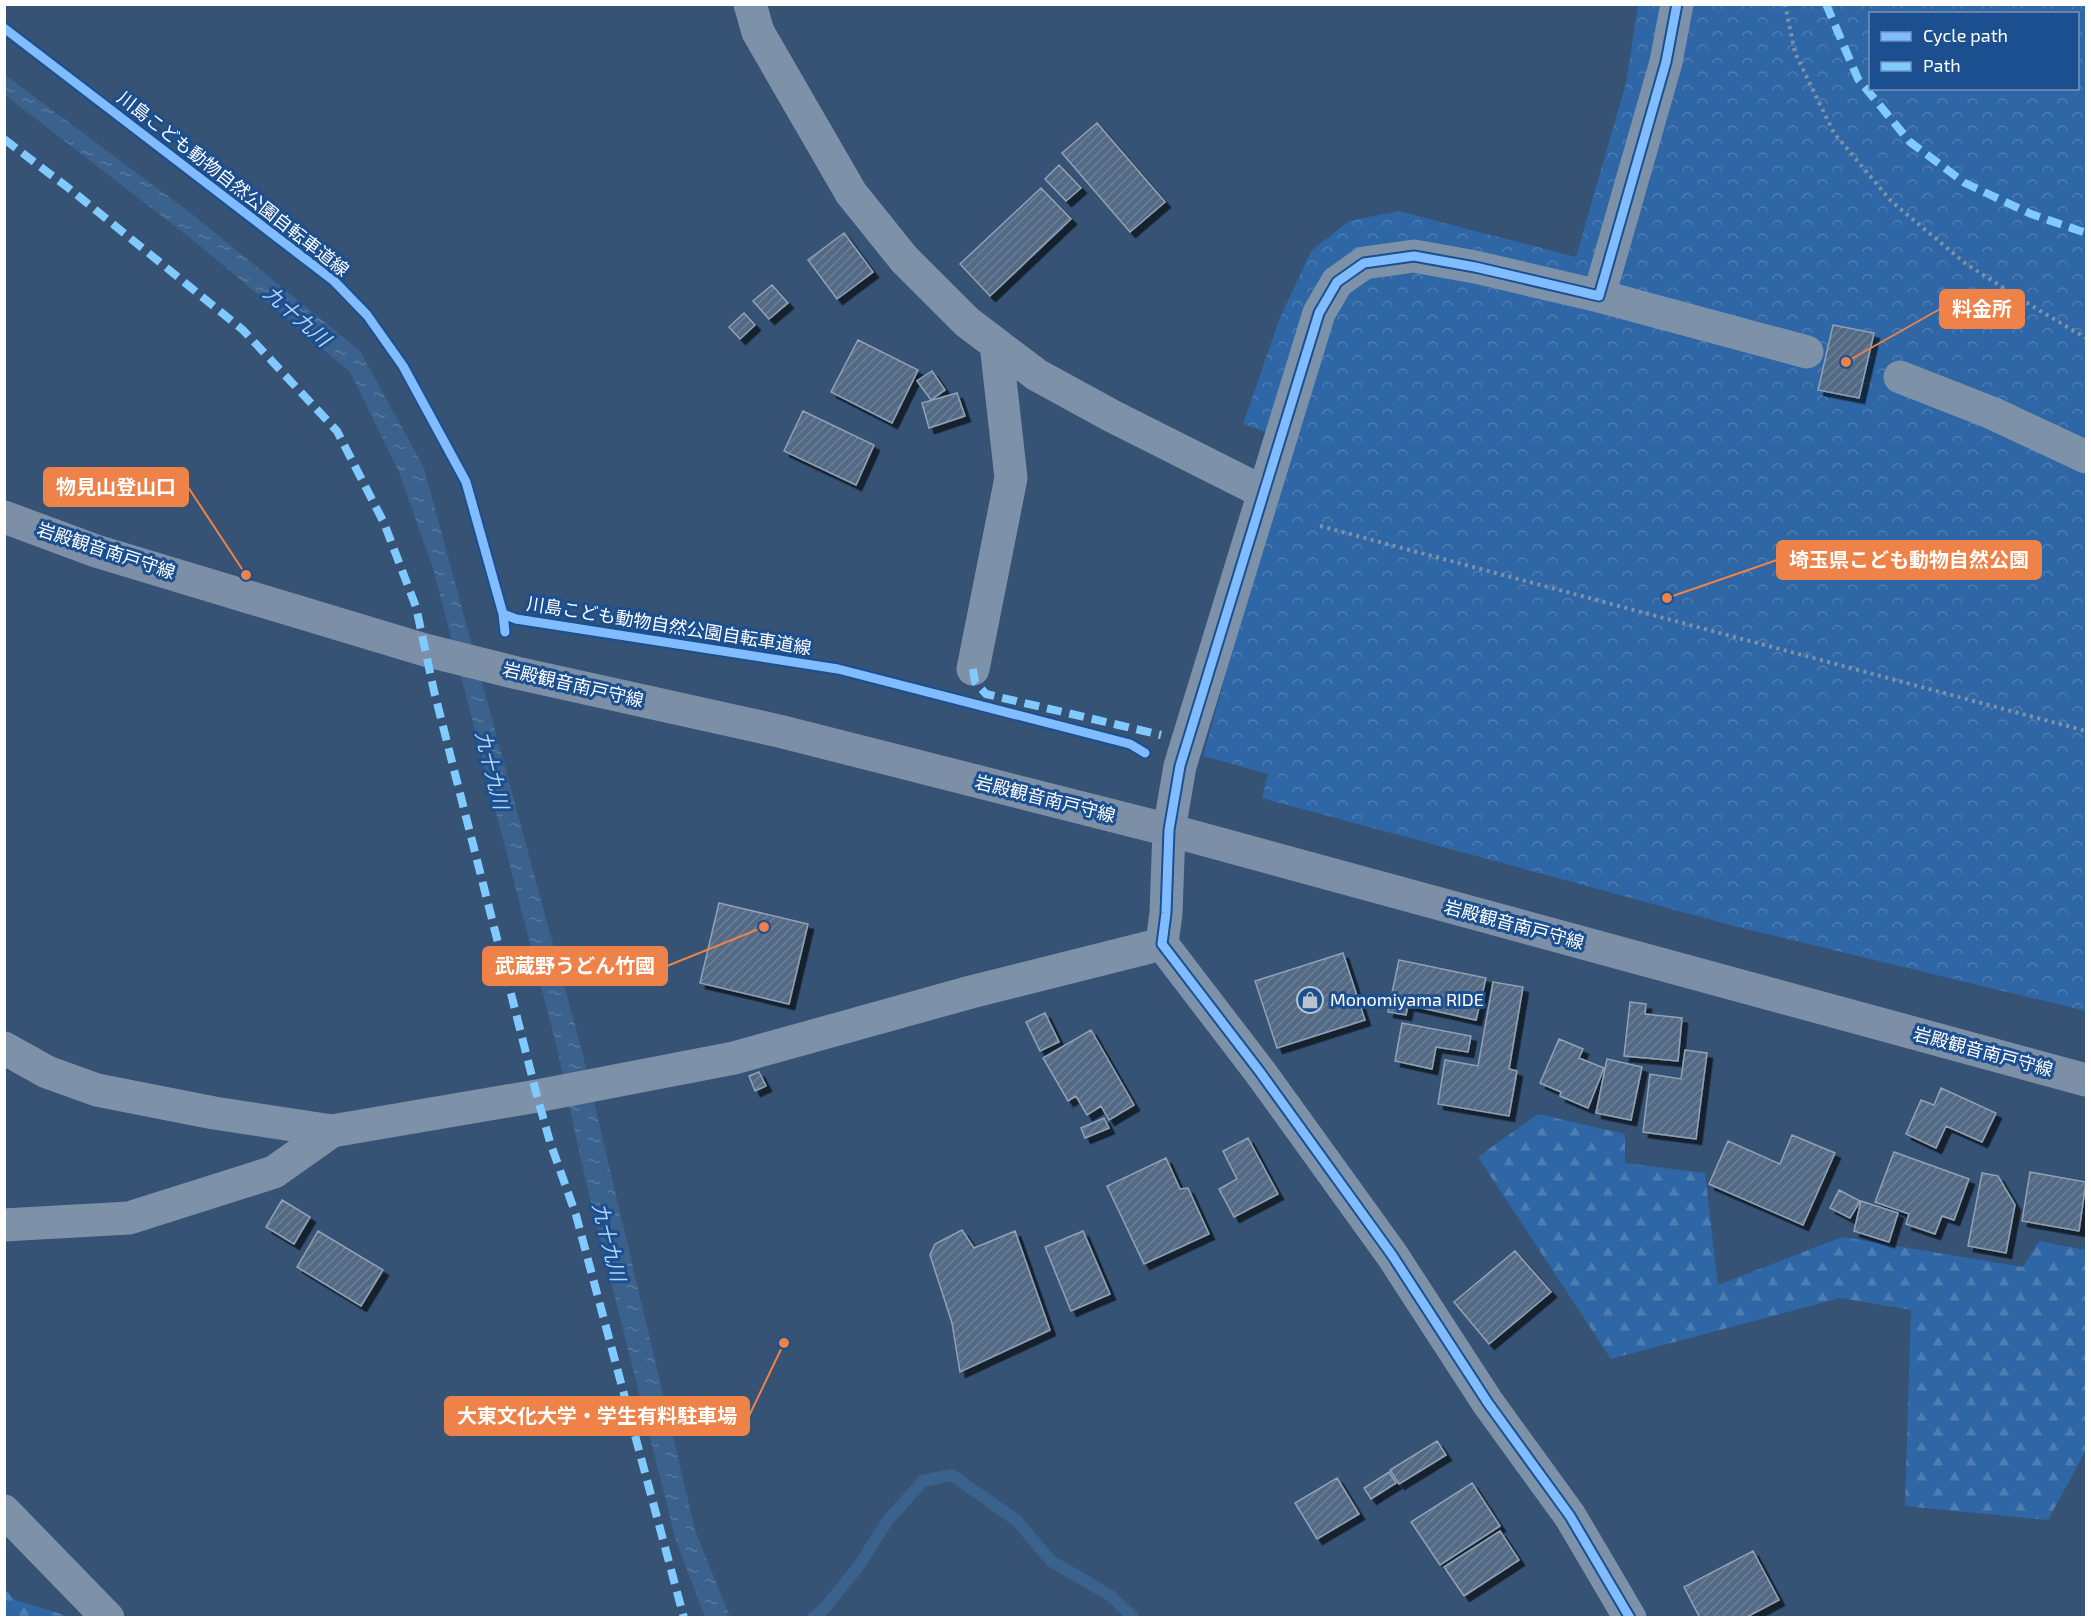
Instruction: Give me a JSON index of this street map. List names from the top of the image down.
{
  "streets": {
    "main road": ["岩殿観音南戸守線"],
    "cycle path": ["川島こども動物自然公園自転車道線"]
  },
  "water": ["九十九川"],
  "places": {
    "other": [
      "料金所",
      "物見山登山口",
      "埼玉県こども動物自然公園",
      "武蔵野うどん竹國",
      "大東文化大学・学生有料駐車場"
    ],
    "shop": ["Monomiyama RIDE"]
  },
  "legend": ["Cycle path", "Path"]
}
